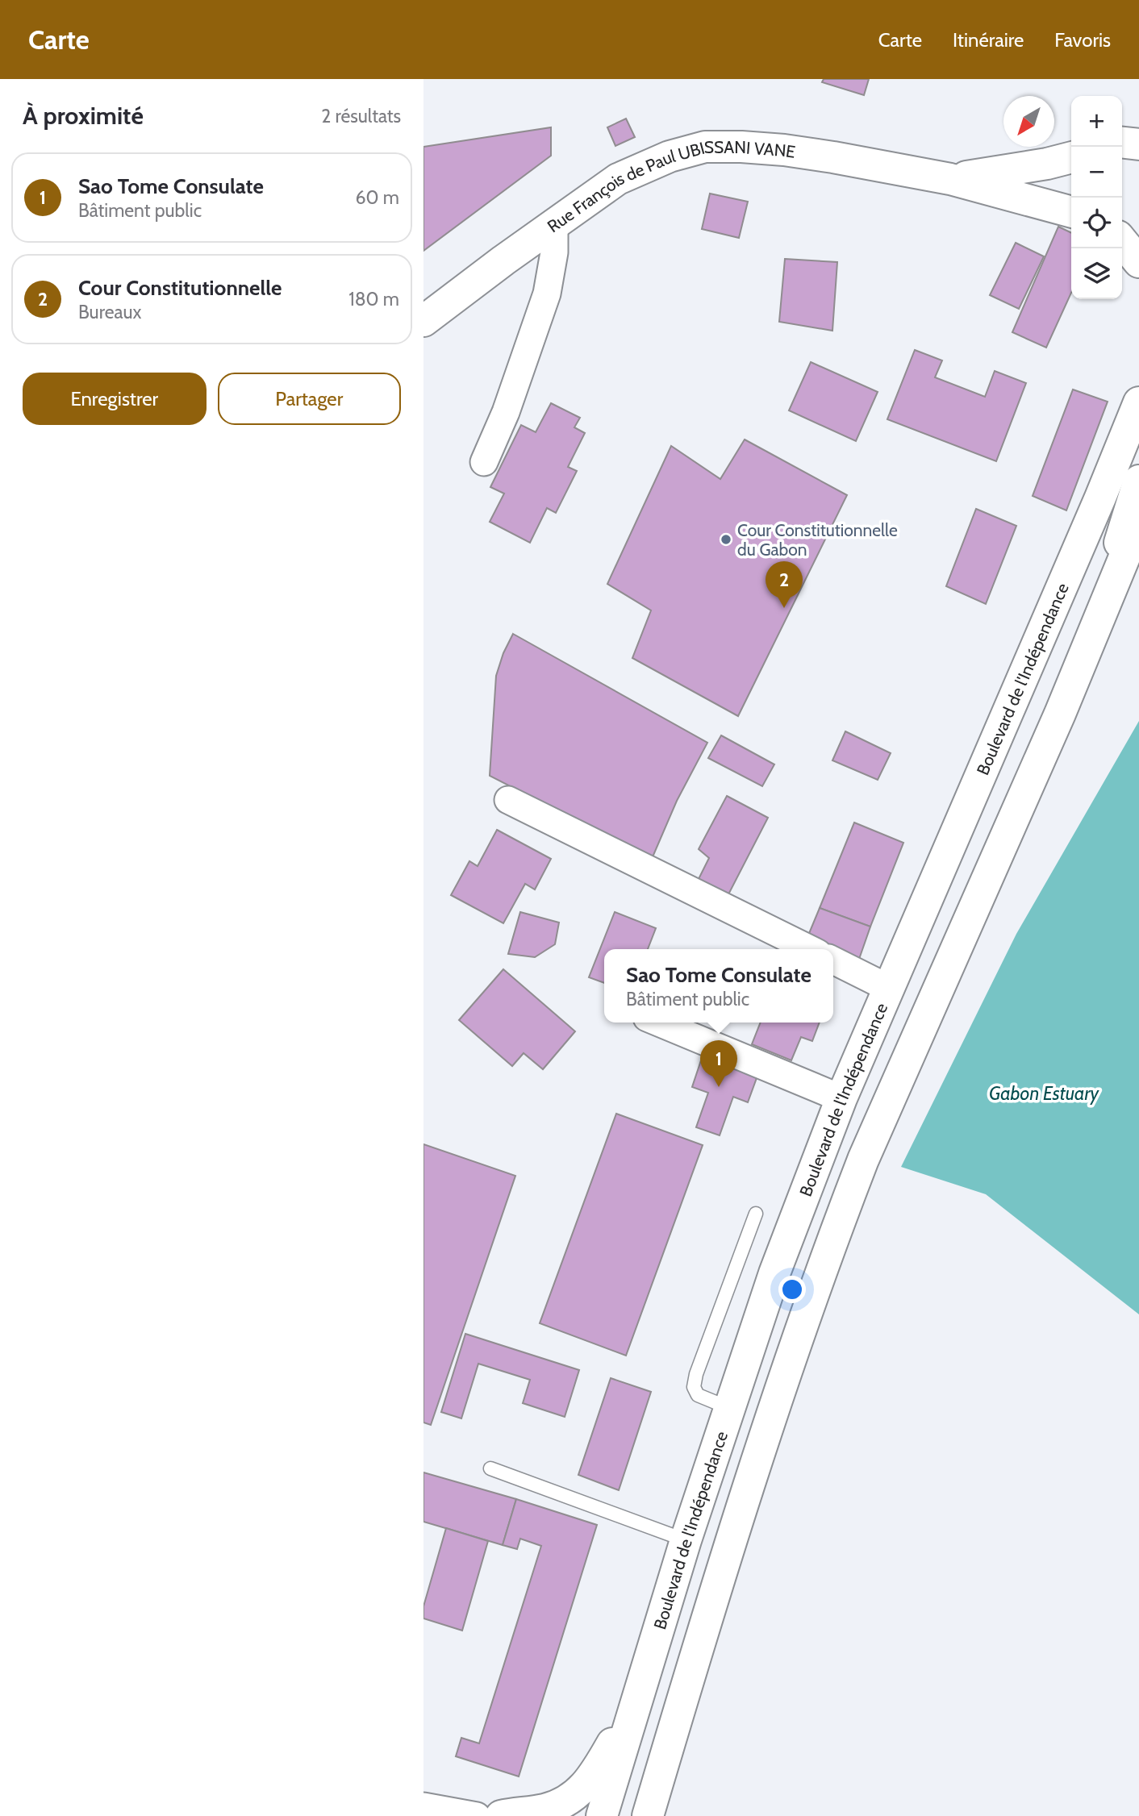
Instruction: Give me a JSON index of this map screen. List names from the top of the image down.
{
  "streets": {
    "main road": ["Rue François de Paul UBISSANI VANE", "Boulevard de l'Indépendance"]
  },
  "water": ["Gabon Estuary"],
  "places": ["Cour Constitutionnelle du Gabon"],
  "north": "bottom left",
  "page": {
    "header": "Carte",
    "nav": ["Carte", "Itinéraire", "Favoris"],
    "heading": ["À proximité", "2 résultats"],
    "map_buttons": ["+", "−"],
    "list": [
      {
        "mark": "1",
        "name": "Sao Tome Consulate",
        "note": "Bâtiment public",
        "value": "60 m"
      },
      {
        "mark": "2",
        "name": "Cour Constitutionnelle",
        "note": "Bureaux",
        "value": "180 m"
      }
    ],
    "buttons": ["Enregistrer", "Partager"],
    "pins": ["2", "1"],
    "popup": ["Sao Tome Consulate", "Bâtiment public"]
  }
}
